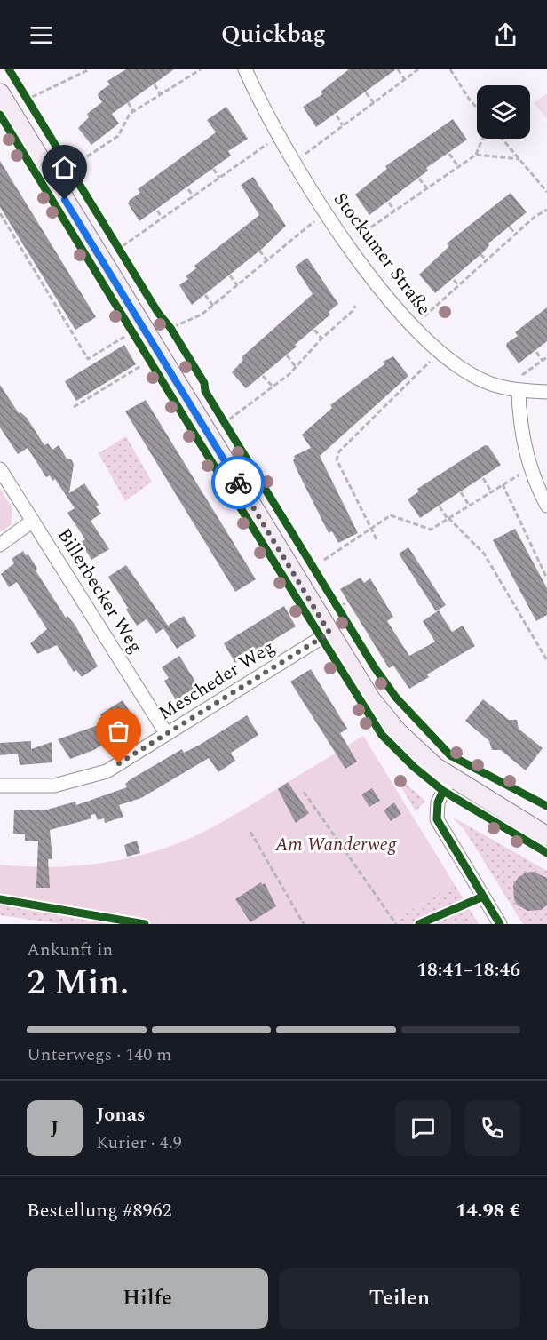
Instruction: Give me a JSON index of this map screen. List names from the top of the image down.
{
  "streets": {
    "street": ["Stockumer Straße", "Billerbecker Weg", "Mescheder Weg"]
  },
  "crossings": [
    ["Billerbecker Weg", "Mescheder Weg"]
  ],
  "parks": ["Am Wanderweg"],
  "page": {
    "header": "Quickbag",
    "heading": ["2 Min.", "Ankunft in", "18:41–18:46"],
    "panel": [
      "Jonas",
      "Kurier · 4.9",
      "Bestellung #8962",
      "14.98 €"
    ],
    "bar": "Unterwegs · 140 m",
    "round": "J",
    "buttons": ["Hilfe", "Teilen"]
  }
}
